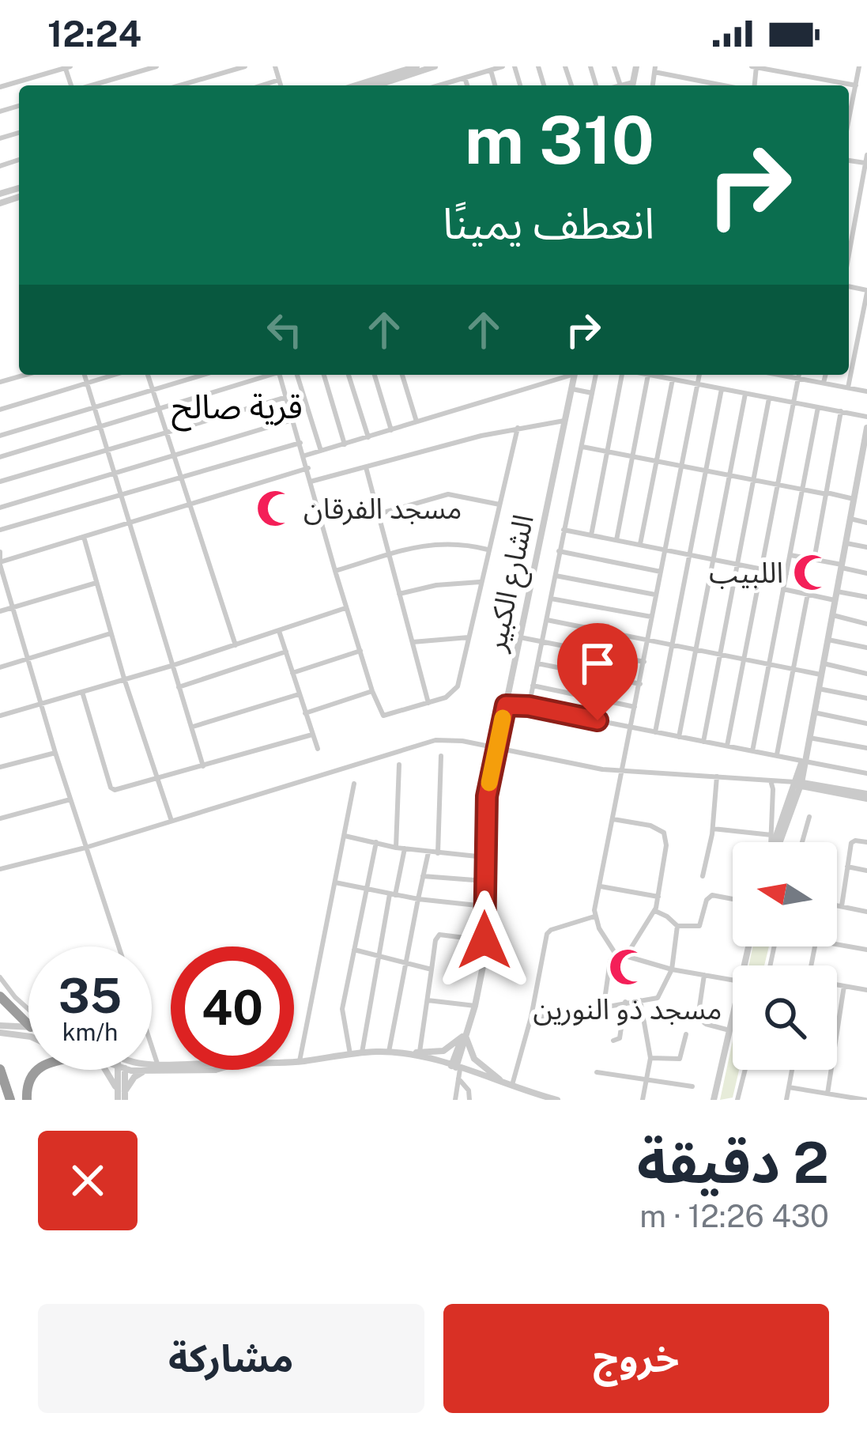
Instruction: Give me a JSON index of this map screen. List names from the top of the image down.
{
  "streets": {
    "street": ["الشارع الكبير"]
  },
  "districts": ["قرية صالح"],
  "places": {
    "mosque": ["مسجد الفرقان", "اللبيب", "مسجد ذو النورين"]
  },
  "north": "left",
  "page": {
    "status": "12:24",
    "turn": ["310 m", "انعطف يمينًا"],
    "speed": "35 km/h",
    "limit": "40",
    "heading": ["2 دقيقة", "430 m · 12:26"],
    "buttons": ["خروج", "مشاركة"]
  }
}
